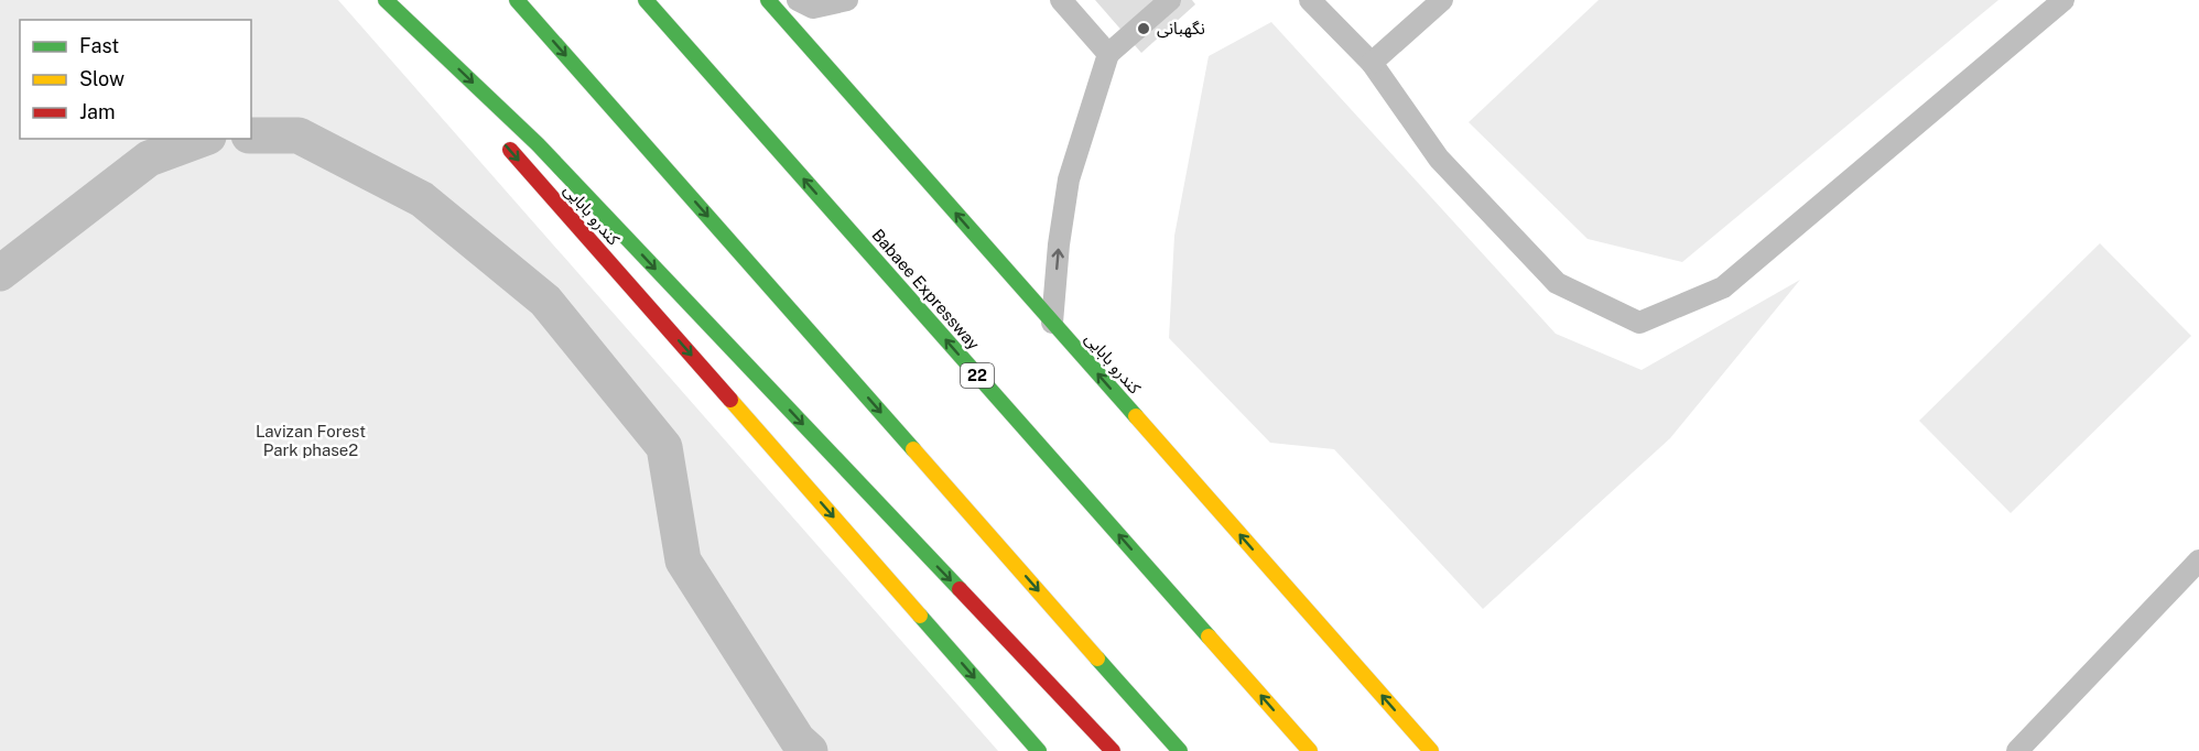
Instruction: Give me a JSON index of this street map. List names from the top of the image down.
{
  "streets": {
    "main road": ["کندرو بابایی", "Babaee Expressway", "22"]
  },
  "parks": ["Lavizan Forest Park phase2"],
  "places": ["نگهبانی"],
  "legend": ["Fast", "Slow", "Jam"]
}
